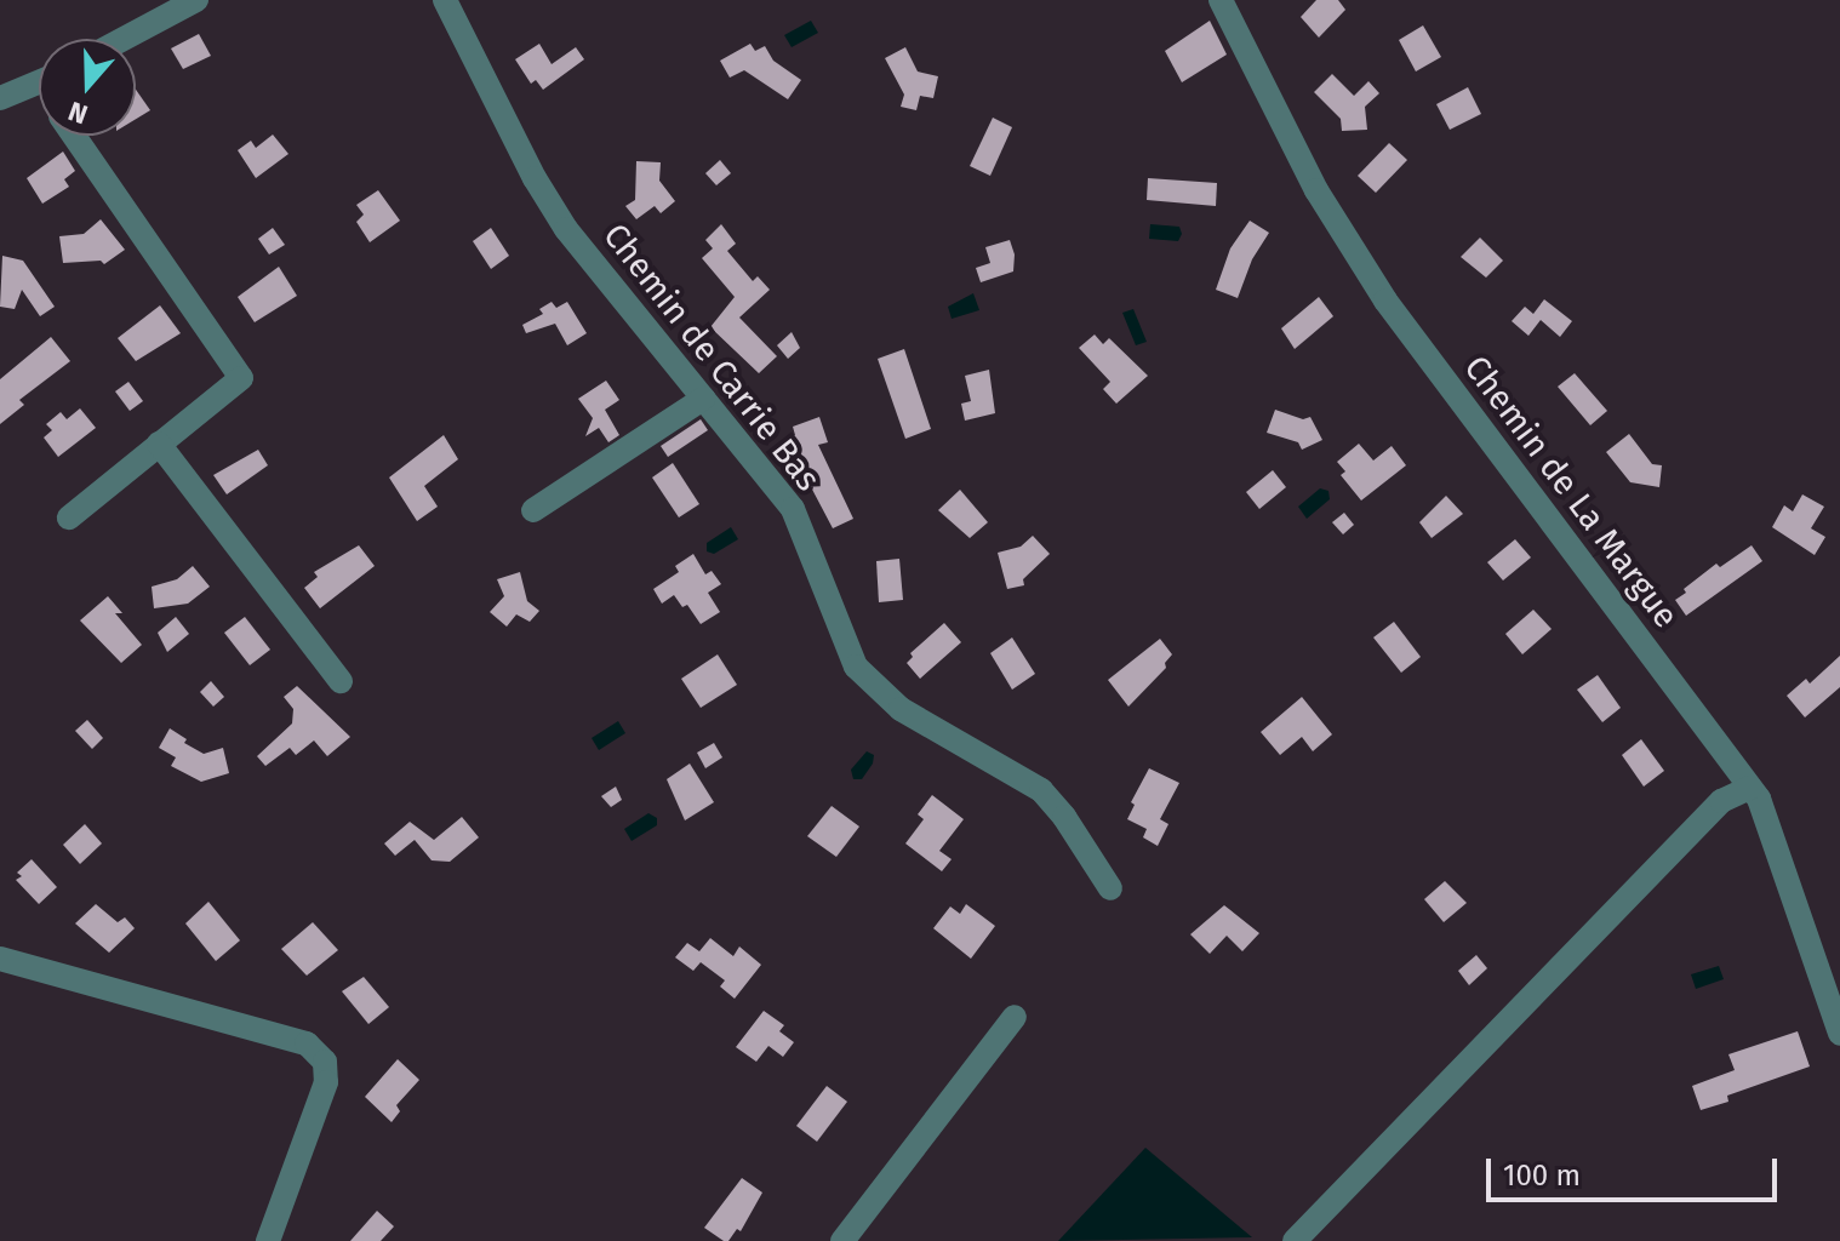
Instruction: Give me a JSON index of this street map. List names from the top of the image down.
{
  "streets": {
    "street": ["Chemin de Carrie Bas", "Chemin de La Margue"]
  },
  "scale_bar": "100 m",
  "north": "bottom"
}
